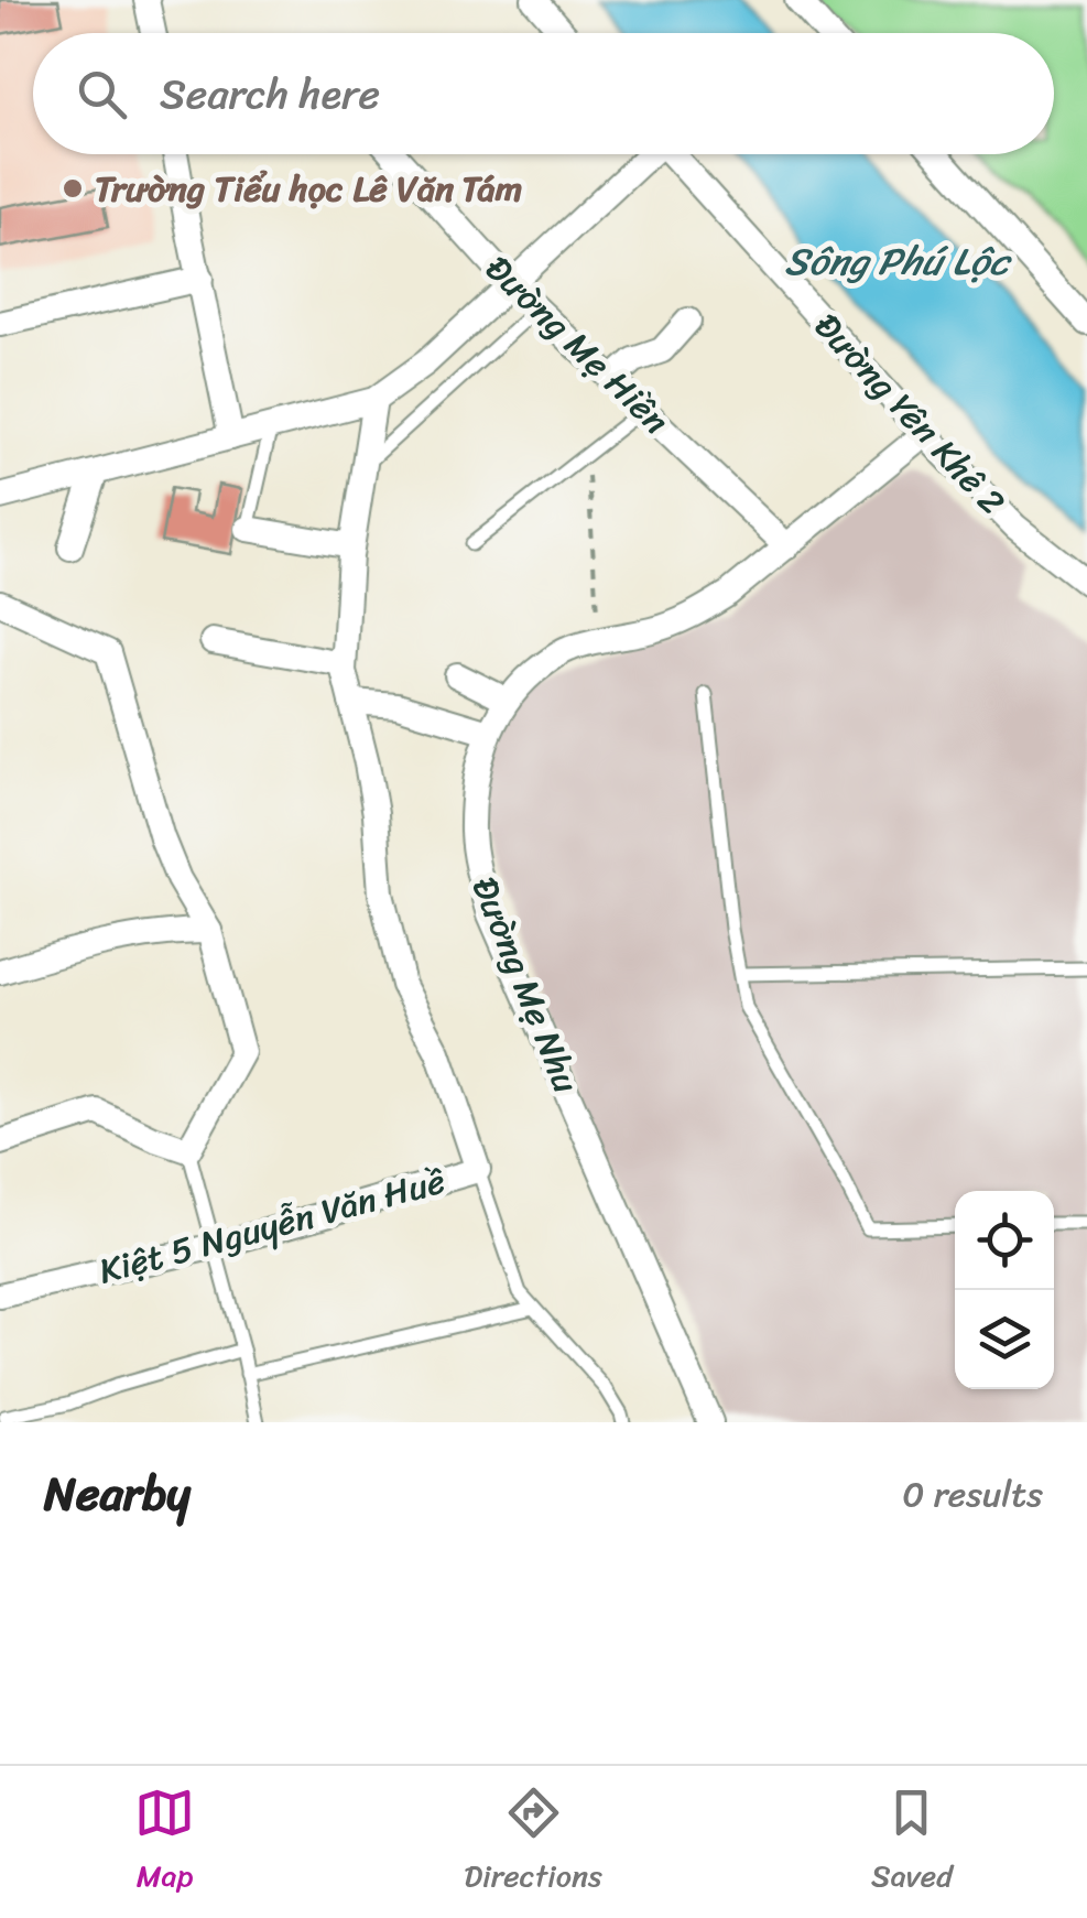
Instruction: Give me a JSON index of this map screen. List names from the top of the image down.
{
  "streets": {
    "street": [
      "Đường Mẹ Hiền",
      "Đường Yên Khê 2",
      "Đường Mẹ Nhu",
      "Kiệt 5 Nguyễn Văn Huề"
    ]
  },
  "crossings": [
    ["Đường Mẹ Hiền", "Đường Mẹ Nhu"],
    ["Đường Yên Khê 2", "Đường Mẹ Nhu"]
  ],
  "water": ["Sông Phú Lộc"],
  "places": ["Trường Tiểu học Lê Văn Tám"],
  "page": {
    "search": "Search here",
    "heading": ["Nearby", "0 results"],
    "nav": ["Map", "Directions", "Saved"]
  }
}
